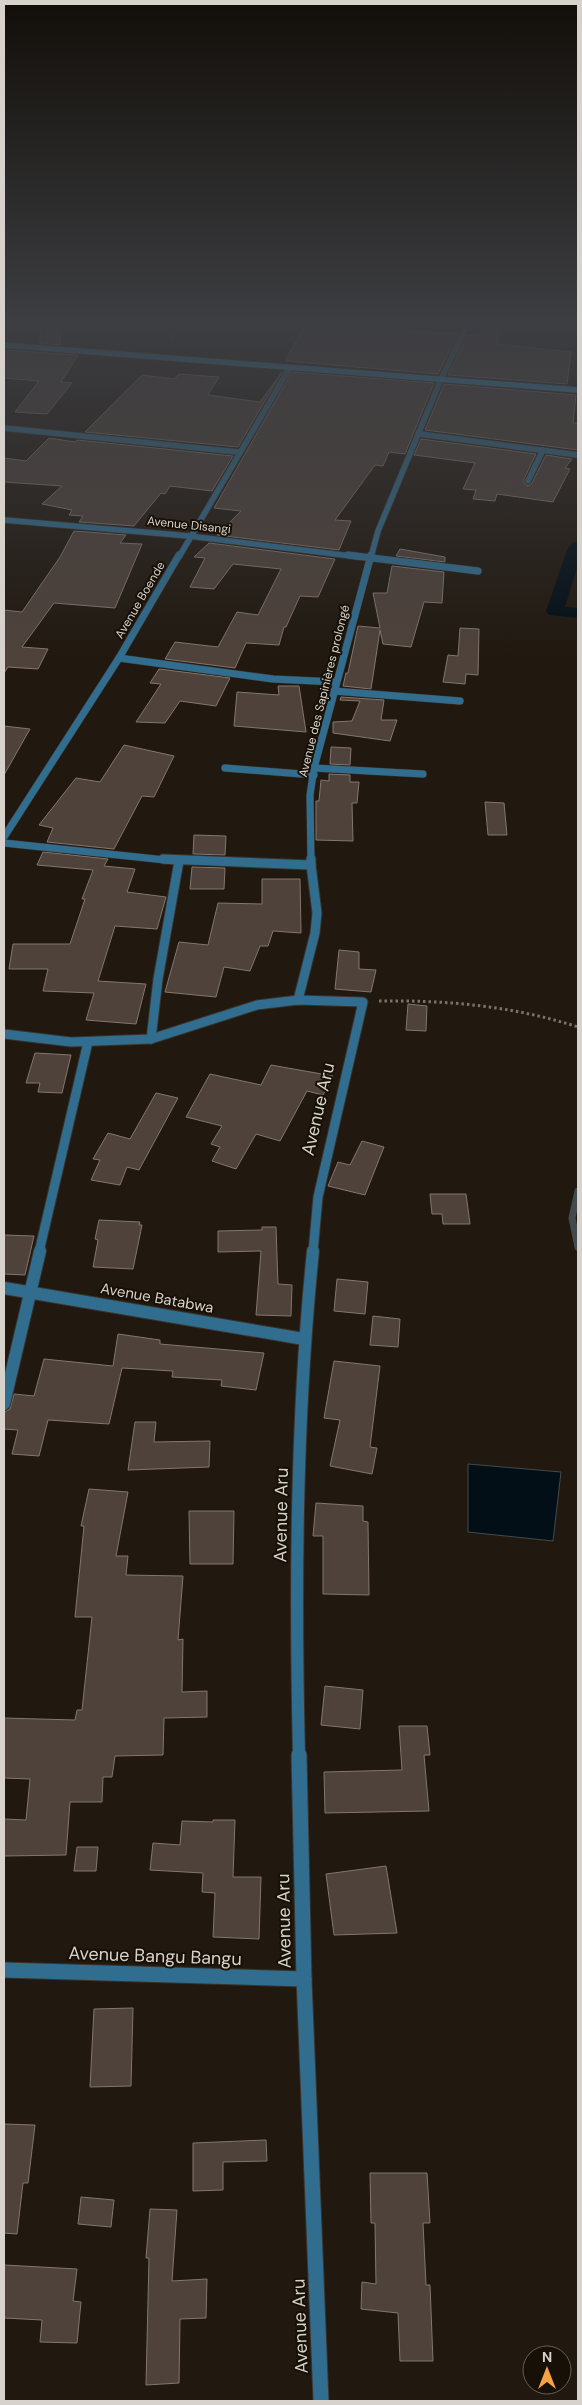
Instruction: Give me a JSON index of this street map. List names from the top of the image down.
{
  "streets": {
    "street": [
      "Avenue Disangi",
      "Avenue Boende",
      "Avenue des Sapinières prolongé",
      "Avenue Aru",
      "Avenue Batabwa",
      "Avenue Bangu Bangu"
    ]
  },
  "crossings": [
    ["Avenue Disangi", "Avenue Boende"],
    ["Avenue Disangi", "Avenue des Sapinières prolongé"],
    ["Avenue Aru", "Avenue Batabwa"],
    ["Avenue Aru", "Avenue Bangu Bangu"]
  ],
  "north": "top"
}
